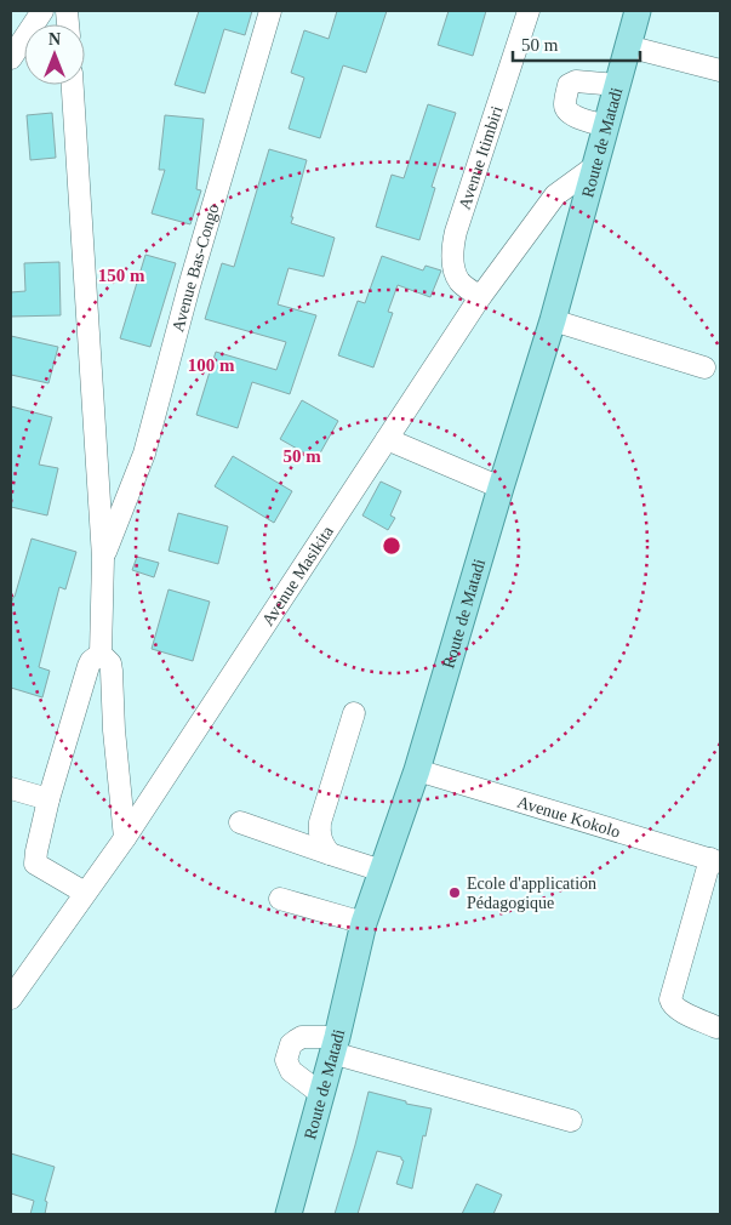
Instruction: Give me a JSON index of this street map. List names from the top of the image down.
{
  "streets": {
    "main road": ["Route de Matadi"],
    "street": [
      "Avenue Itimbiri",
      "Avenue Bas-Congo",
      "Avenue Masikita",
      "Avenue Kokolo"
    ]
  },
  "crossings": [
    ["Route de Matadi", "Avenue Masikita"],
    ["Route de Matadi", "Avenue Kokolo"],
    ["Avenue Itimbiri", "Avenue Masikita"]
  ],
  "places": ["Ecole d'application Pédagogique"],
  "scale_bar": "50 m",
  "north": "top",
  "rings": ["150 m", "100 m", "50 m"]
}
